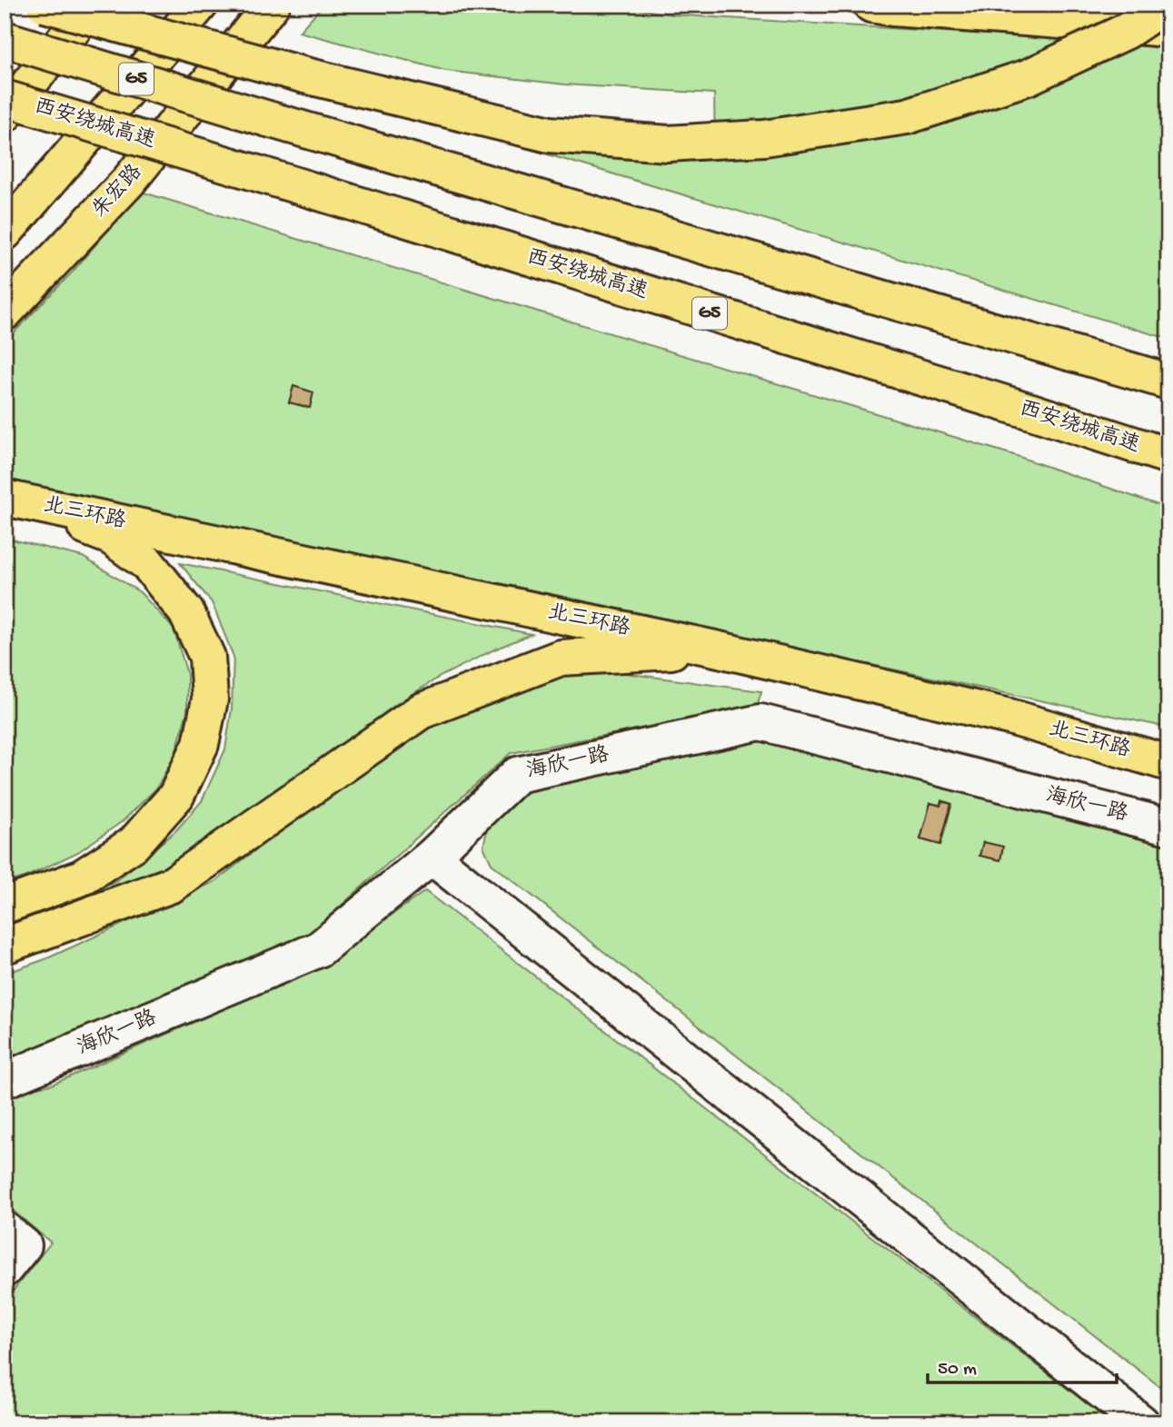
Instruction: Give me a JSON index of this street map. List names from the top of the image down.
{
  "streets": {
    "main road": [
      "G5",
      "西安绕城高速",
      "朱宏路",
      "北三环路"
    ],
    "street": ["海欣一路"]
  },
  "scale_bar": "50 m"
}
